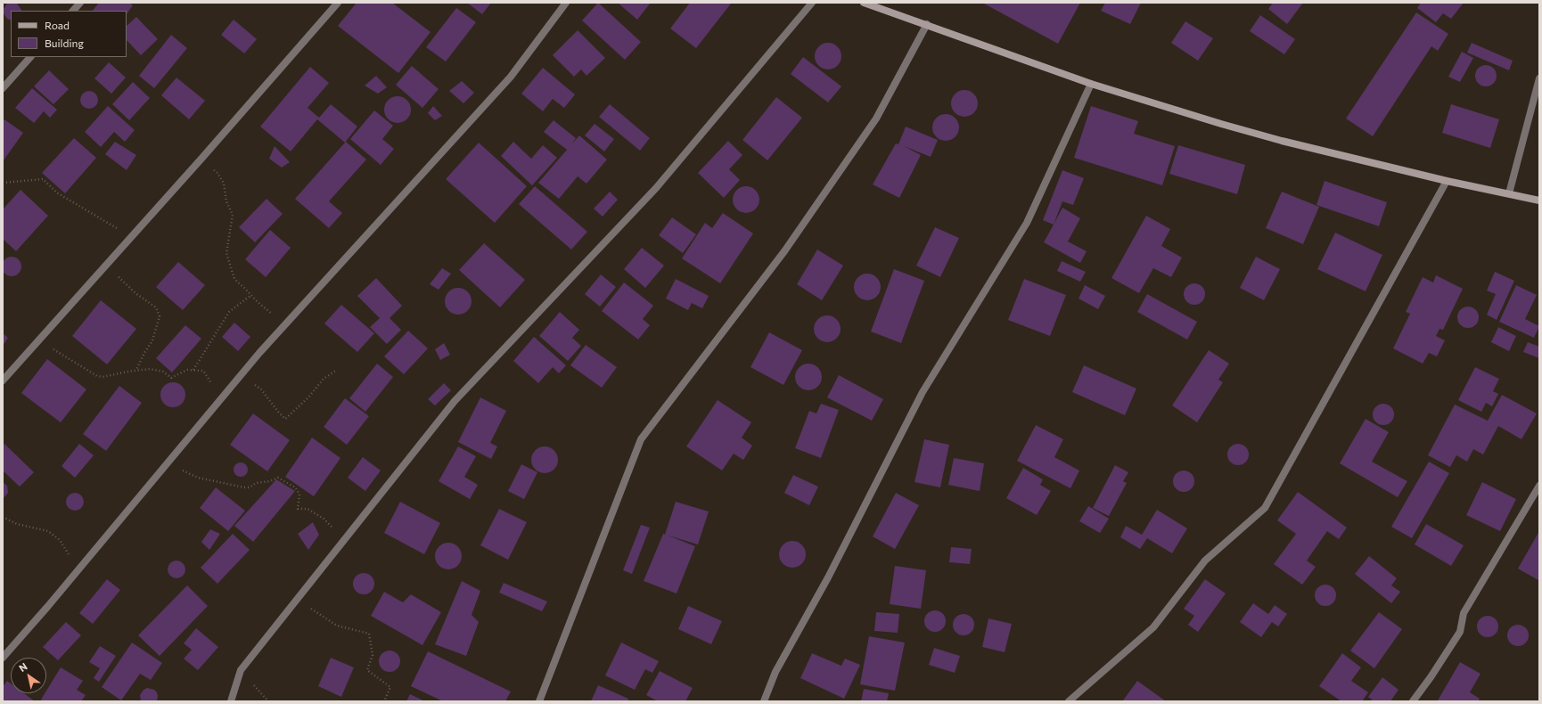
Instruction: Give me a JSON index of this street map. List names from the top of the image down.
{
  "legend": ["Road", "Building"],
  "north": "top left"
}
